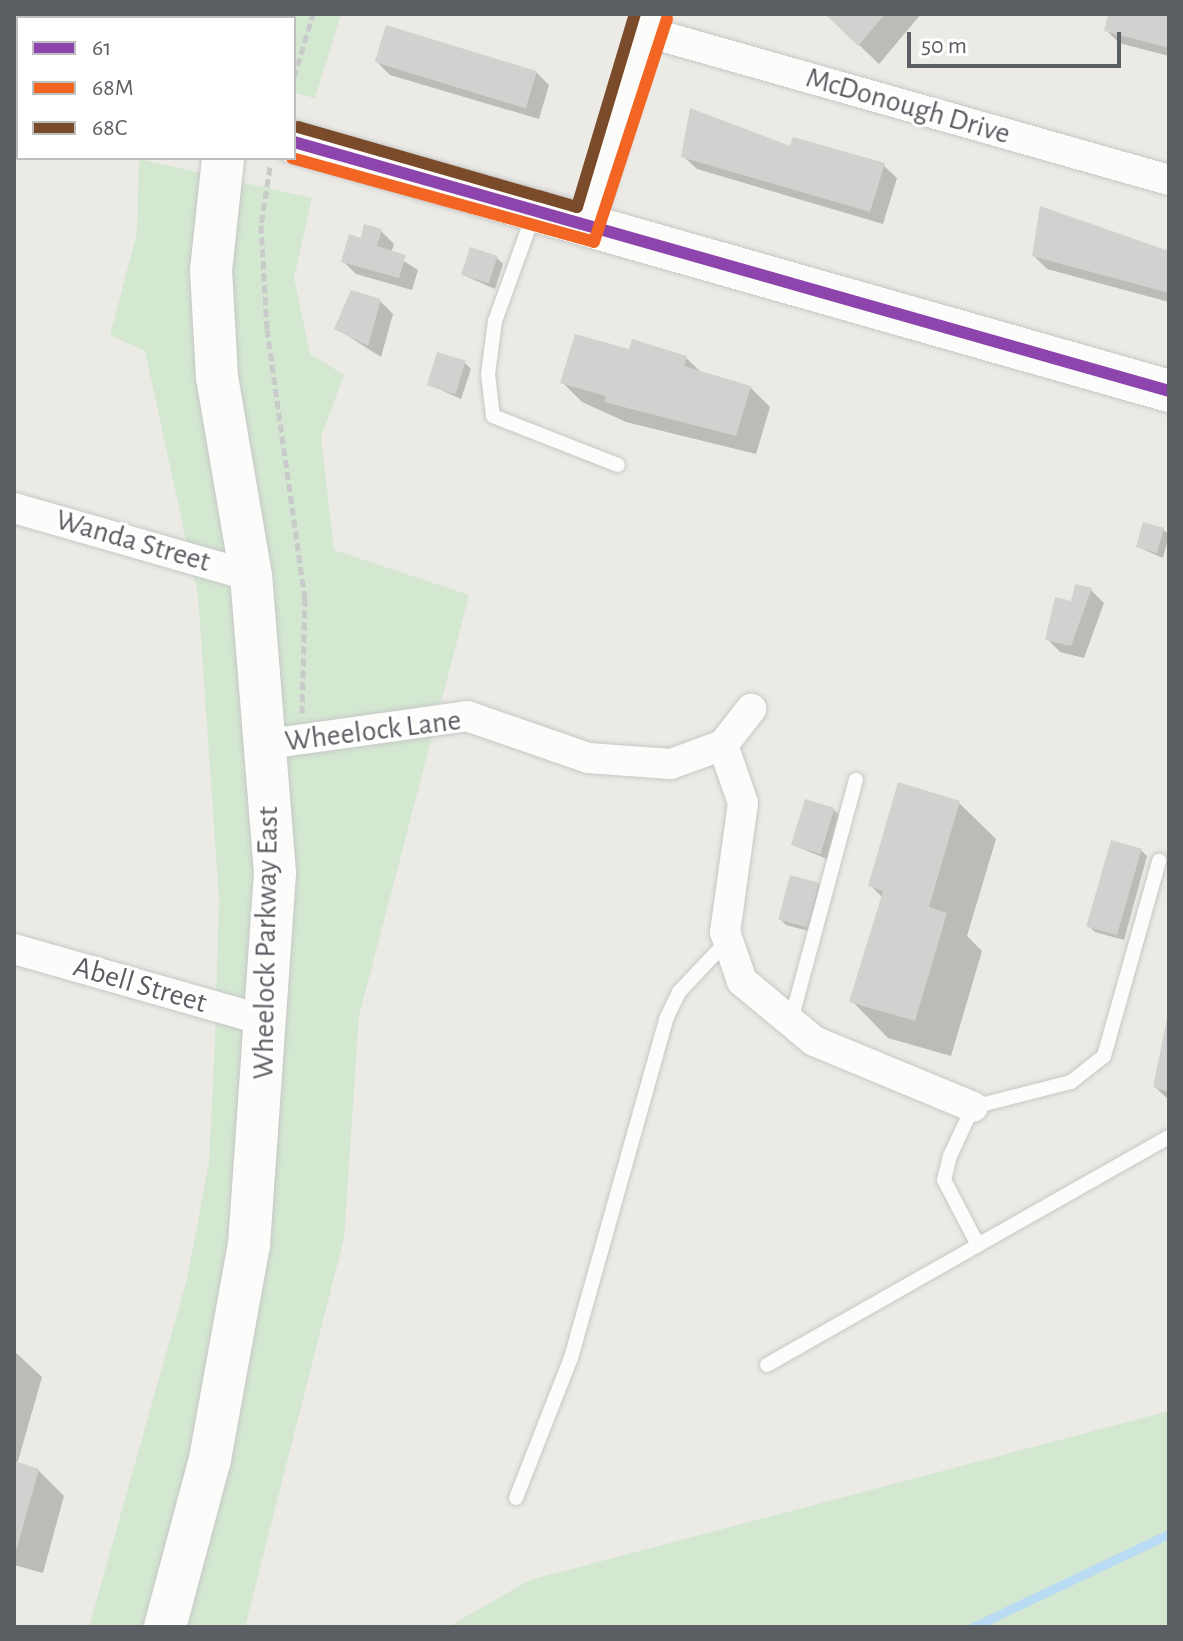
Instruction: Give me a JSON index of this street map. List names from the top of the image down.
{
  "streets": {
    "street": [
      "McDonough Drive",
      "Wanda Street",
      "Wheelock Lane",
      "Wheelock Parkway East",
      "Abell Street"
    ]
  },
  "crossings": [
    ["Wanda Street", "Wheelock Parkway East"],
    ["Wheelock Lane", "Wheelock Parkway East"],
    ["Wheelock Parkway East", "Abell Street"]
  ],
  "lines": ["transit line 68C", "transit line 68M", "transit line 61"],
  "legend": ["61", "68M", "68C"],
  "scale_bar": "50 m"
}
